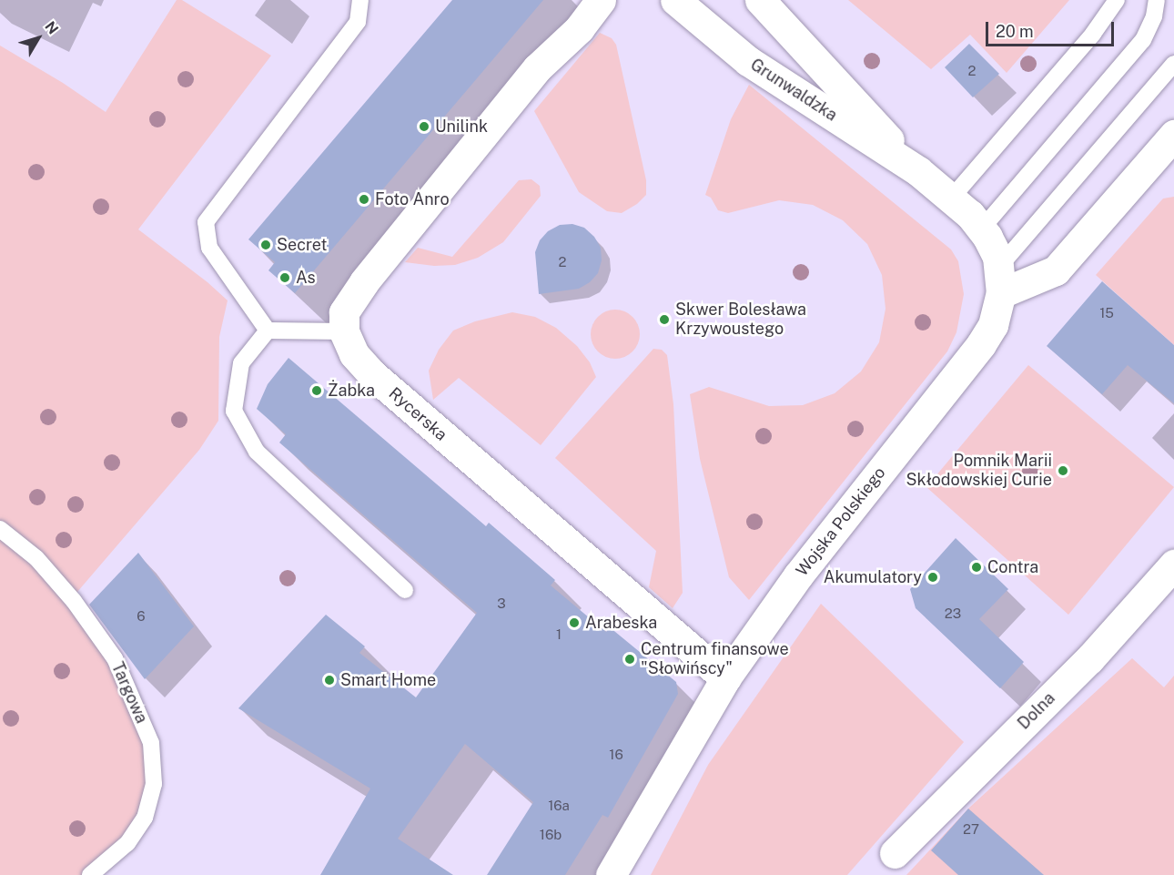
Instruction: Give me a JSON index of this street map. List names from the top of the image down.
{
  "streets": {
    "street": [
      "Grunwaldzka",
      "Rycerska",
      "Wojska Polskiego",
      "Dolna"
    ],
    "lane": ["Targowa"]
  },
  "crossings": [
    ["Grunwaldzka", "Wojska Polskiego"],
    ["Rycerska", "Wojska Polskiego"]
  ],
  "places": [
    "Unilink",
    "Foto Anro",
    "Secret",
    "As",
    "Skwer Bolesława Krzywoustego",
    "Żabka",
    "Pomnik Marii Skłodowskiej Curie",
    "Contra",
    "Akumulatory",
    "Arabeska",
    "Centrum finansowe \"Słowińscy\"",
    "Smart Home"
  ],
  "house_numbers": [
    "2",
    "2",
    "15",
    "3",
    "23",
    "6",
    "1",
    "16",
    "16a",
    "27",
    "16b"
  ],
  "scale_bar": "20 m",
  "north": "top right"
}
